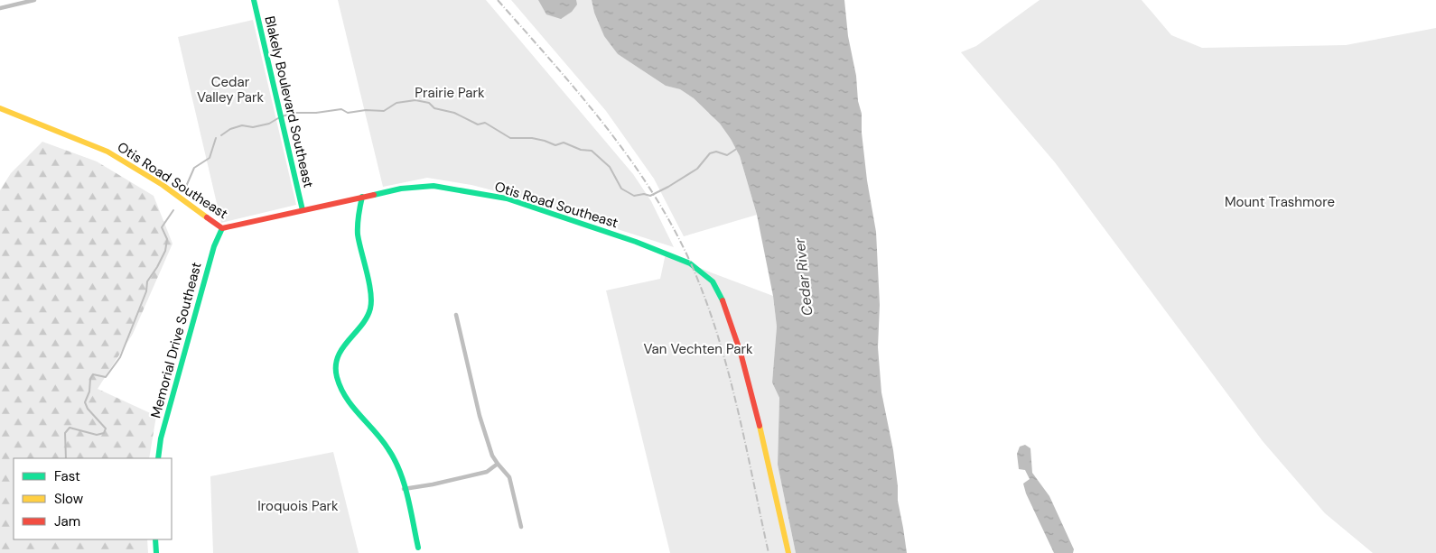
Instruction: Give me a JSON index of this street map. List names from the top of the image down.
{
  "streets": {
    "street": ["Blakely Boulevard Southeast", "Otis Road Southeast", "Memorial Drive Southeast"]
  },
  "crossings": [
    ["Blakely Boulevard Southeast", "Otis Road Southeast"],
    ["Otis Road Southeast", "Memorial Drive Southeast"]
  ],
  "water": ["Cedar River"],
  "parks": [
    "Cedar Valley Park",
    "Prairie Park",
    "Mount Trashmore",
    "Van Vechten Park",
    "Iroquois Park"
  ],
  "legend": ["Fast", "Slow", "Jam"]
}
